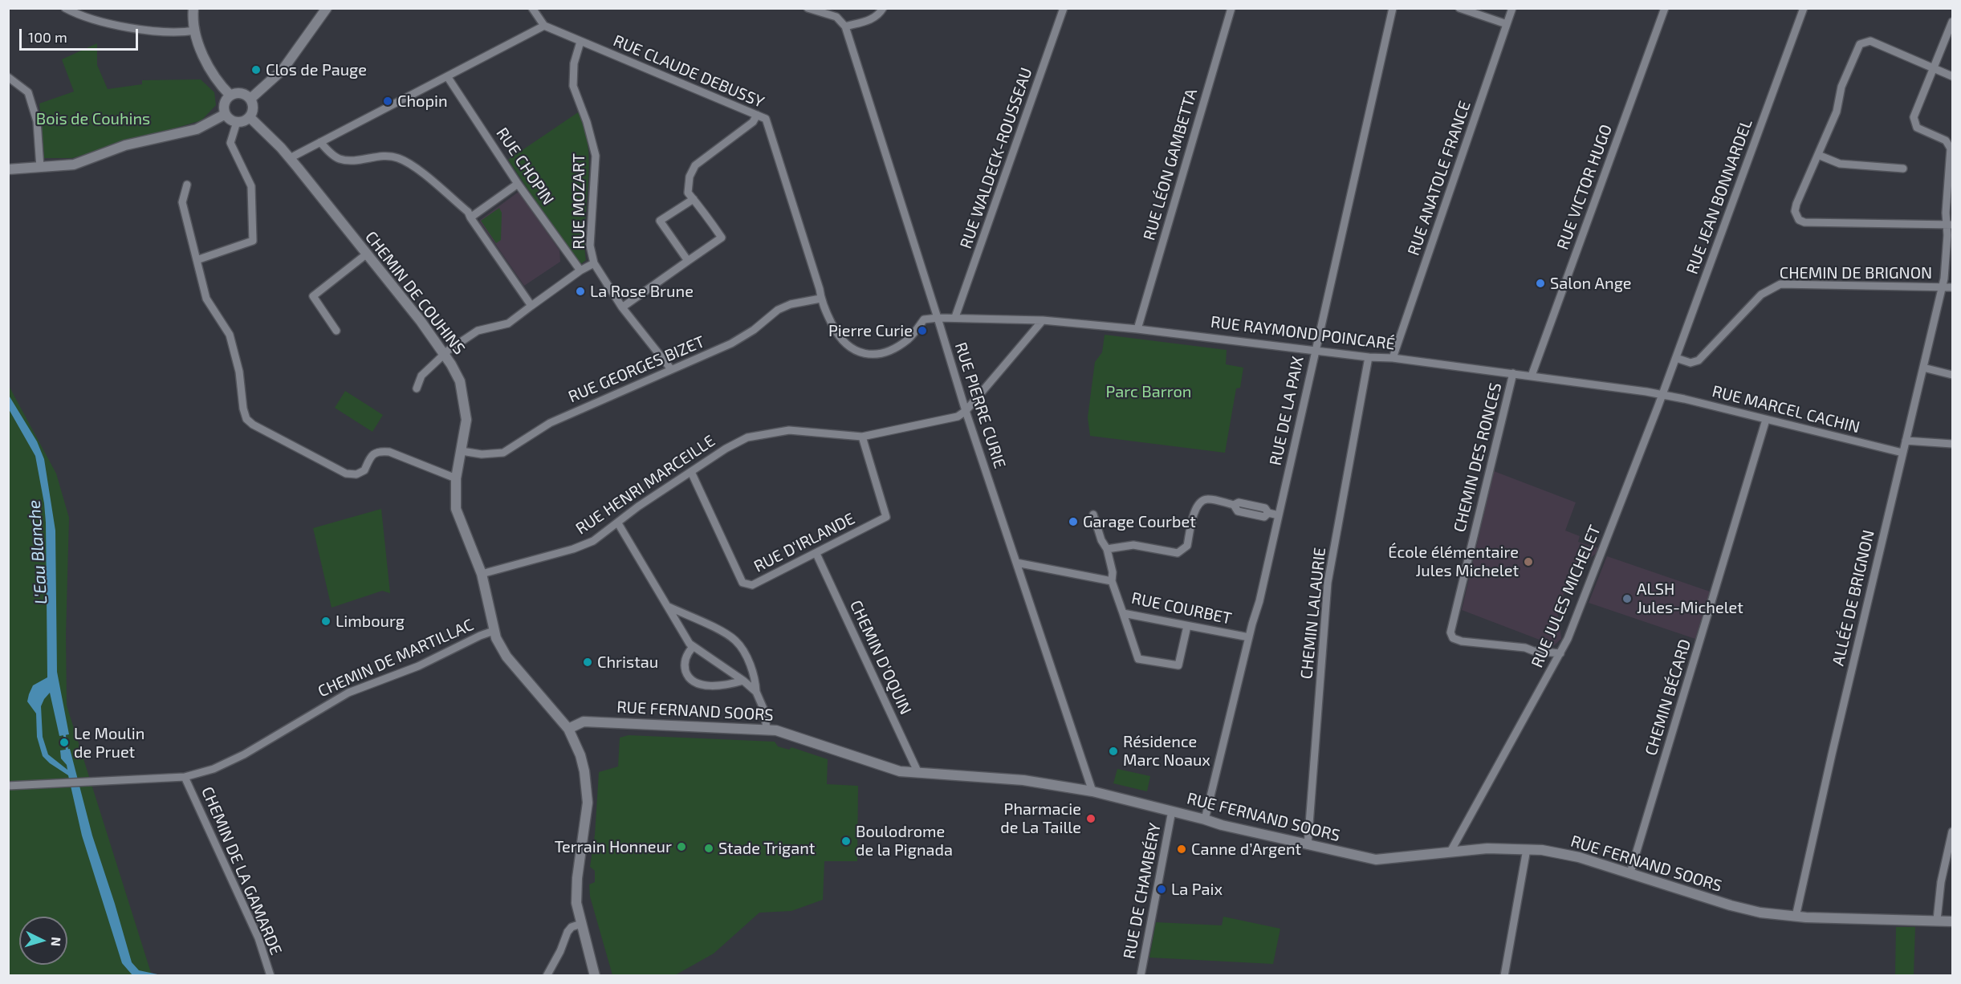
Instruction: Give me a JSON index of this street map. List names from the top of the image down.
{
  "streets": {
    "street": [
      "RUE CLAUDE DEBUSSY",
      "RUE WALDECK-ROUSSEAU",
      "RUE LÉON GAMBETTA",
      "RUE CHOPIN",
      "RUE ANATOLE FRANCE",
      "RUE VICTOR HUGO",
      "RUE JEAN BONNARDEL",
      "RUE MOZART",
      "CHEMIN DE BRIGNON",
      "CHEMIN DE COUHINS",
      "RUE RAYMOND POINCARÉ",
      "RUE GEORGES BIZET",
      "RUE PIERRE CURIE",
      "RUE MARCEL CACHIN",
      "RUE DE LA PAIX",
      "CHEMIN DES RONCES",
      "RUE HENRI MARCEILLE",
      "RUE D'IRLANDE",
      "RUE JULES MICHELET",
      "ALLÉE DE BRIGNON",
      "RUE COURBET",
      "CHEMIN LALAURIE",
      "CHEMIN D'OQUIN",
      "CHEMIN DE MARTILLAC",
      "CHEMIN BÉCARD",
      "RUE FERNAND SOORS",
      "CHEMIN DE LA GAMARDE",
      "RUE DE CHAMBÉRY"
    ]
  },
  "crossings": [
    ["RUE CLAUDE DEBUSSY", "RUE MOZART"],
    ["RUE CLAUDE DEBUSSY", "RUE RAYMOND POINCARÉ"],
    ["RUE CLAUDE DEBUSSY", "RUE GEORGES BIZET"],
    ["RUE CLAUDE DEBUSSY", "RUE PIERRE CURIE"],
    ["RUE WALDECK-ROUSSEAU", "RUE RAYMOND POINCARÉ"],
    ["RUE LÉON GAMBETTA", "RUE RAYMOND POINCARÉ"],
    ["RUE ANATOLE FRANCE", "RUE RAYMOND POINCARÉ"],
    ["RUE VICTOR HUGO", "RUE RAYMOND POINCARÉ"],
    ["RUE JEAN BONNARDEL", "CHEMIN DE BRIGNON"],
    ["RUE JEAN BONNARDEL", "RUE RAYMOND POINCARÉ"],
    ["RUE JEAN BONNARDEL", "RUE MARCEL CACHIN"],
    ["RUE JEAN BONNARDEL", "RUE JULES MICHELET"],
    ["RUE MOZART", "RUE GEORGES BIZET"],
    ["CHEMIN DE BRIGNON", "ALLÉE DE BRIGNON"],
    ["CHEMIN DE COUHINS", "RUE GEORGES BIZET"],
    ["CHEMIN DE COUHINS", "RUE HENRI MARCEILLE"],
    ["CHEMIN DE COUHINS", "CHEMIN DE MARTILLAC"],
    ["CHEMIN DE COUHINS", "RUE FERNAND SOORS"],
    ["RUE RAYMOND POINCARÉ", "RUE PIERRE CURIE"],
    ["RUE RAYMOND POINCARÉ", "RUE MARCEL CACHIN"],
    ["RUE RAYMOND POINCARÉ", "RUE DE LA PAIX"],
    ["RUE RAYMOND POINCARÉ", "CHEMIN DES RONCES"],
    ["RUE RAYMOND POINCARÉ", "RUE JULES MICHELET"],
    ["RUE RAYMOND POINCARÉ", "CHEMIN LALAURIE"],
    ["RUE PIERRE CURIE", "RUE HENRI MARCEILLE"],
    ["RUE PIERRE CURIE", "RUE COURBET"],
    ["RUE PIERRE CURIE", "RUE FERNAND SOORS"],
    ["RUE MARCEL CACHIN", "RUE JULES MICHELET"],
    ["RUE MARCEL CACHIN", "ALLÉE DE BRIGNON"],
    ["RUE MARCEL CACHIN", "CHEMIN BÉCARD"],
    ["RUE DE LA PAIX", "RUE COURBET"],
    ["RUE DE LA PAIX", "RUE FERNAND SOORS"],
    ["CHEMIN DES RONCES", "RUE JULES MICHELET"],
    ["RUE HENRI MARCEILLE", "RUE D'IRLANDE"],
    ["RUE D'IRLANDE", "CHEMIN D'OQUIN"],
    ["RUE JULES MICHELET", "RUE FERNAND SOORS"],
    ["ALLÉE DE BRIGNON", "RUE FERNAND SOORS"],
    ["CHEMIN LALAURIE", "RUE FERNAND SOORS"],
    ["CHEMIN D'OQUIN", "RUE FERNAND SOORS"],
    ["CHEMIN DE MARTILLAC", "CHEMIN DE LA GAMARDE"],
    ["CHEMIN BÉCARD", "RUE FERNAND SOORS"],
    ["RUE FERNAND SOORS", "RUE DE CHAMBÉRY"]
  ],
  "water": ["L'Eau Blanche"],
  "parks": ["Bois de Couhins", "Parc Barron"],
  "places": [
    "Clos de Pauge",
    "Chopin",
    "Salon Ange",
    "La Rose Brune",
    "Pierre Curie",
    "Garage Courbet",
    "École élémentaire Jules Michelet",
    "ALSH Jules-Michelet",
    "Limbourg",
    "Christau",
    "Le Moulin de Pruet",
    "Résidence Marc Noaux",
    "Pharmacie de La Taille",
    "Boulodrome de la Pignada",
    "Terrain Honneur",
    "Stade Trigant",
    "Canne d’Argent",
    "La Paix"
  ],
  "scale_bar": "100 m",
  "north": "right"
}
